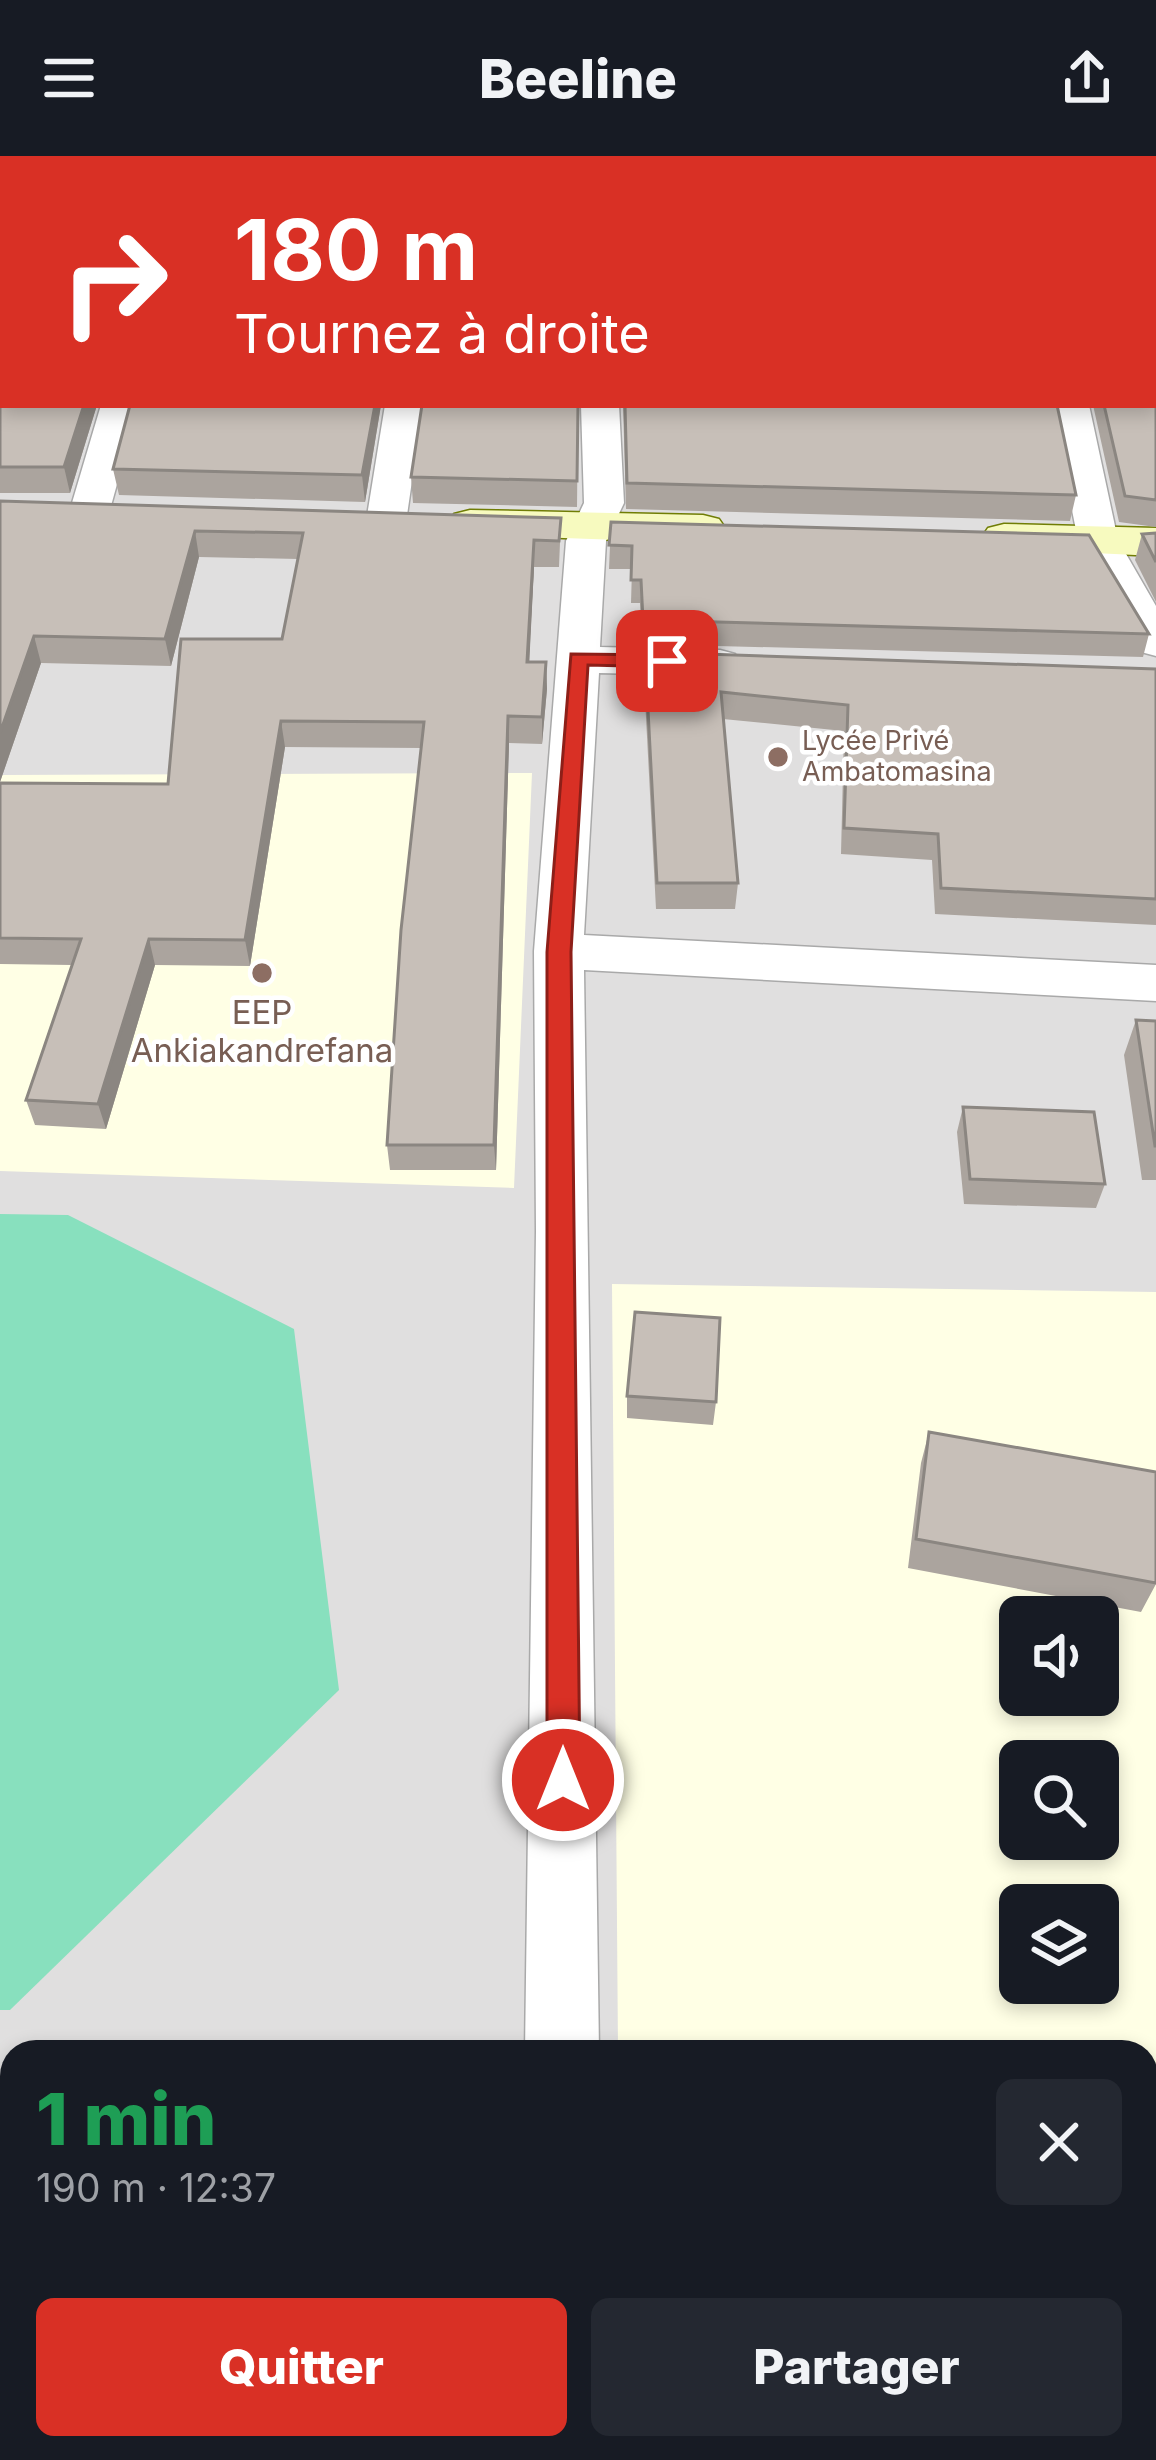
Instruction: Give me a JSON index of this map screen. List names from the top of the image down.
{
  "places": ["Lycée Privé Ambatomasina", "EEP Ankiakandrefana"],
  "page": {
    "header": "Beeline",
    "turn": ["180 m", "Tournez à droite"],
    "heading": ["1 min", "190 m · 12:37"],
    "buttons": ["Quitter", "Partager"]
  }
}
